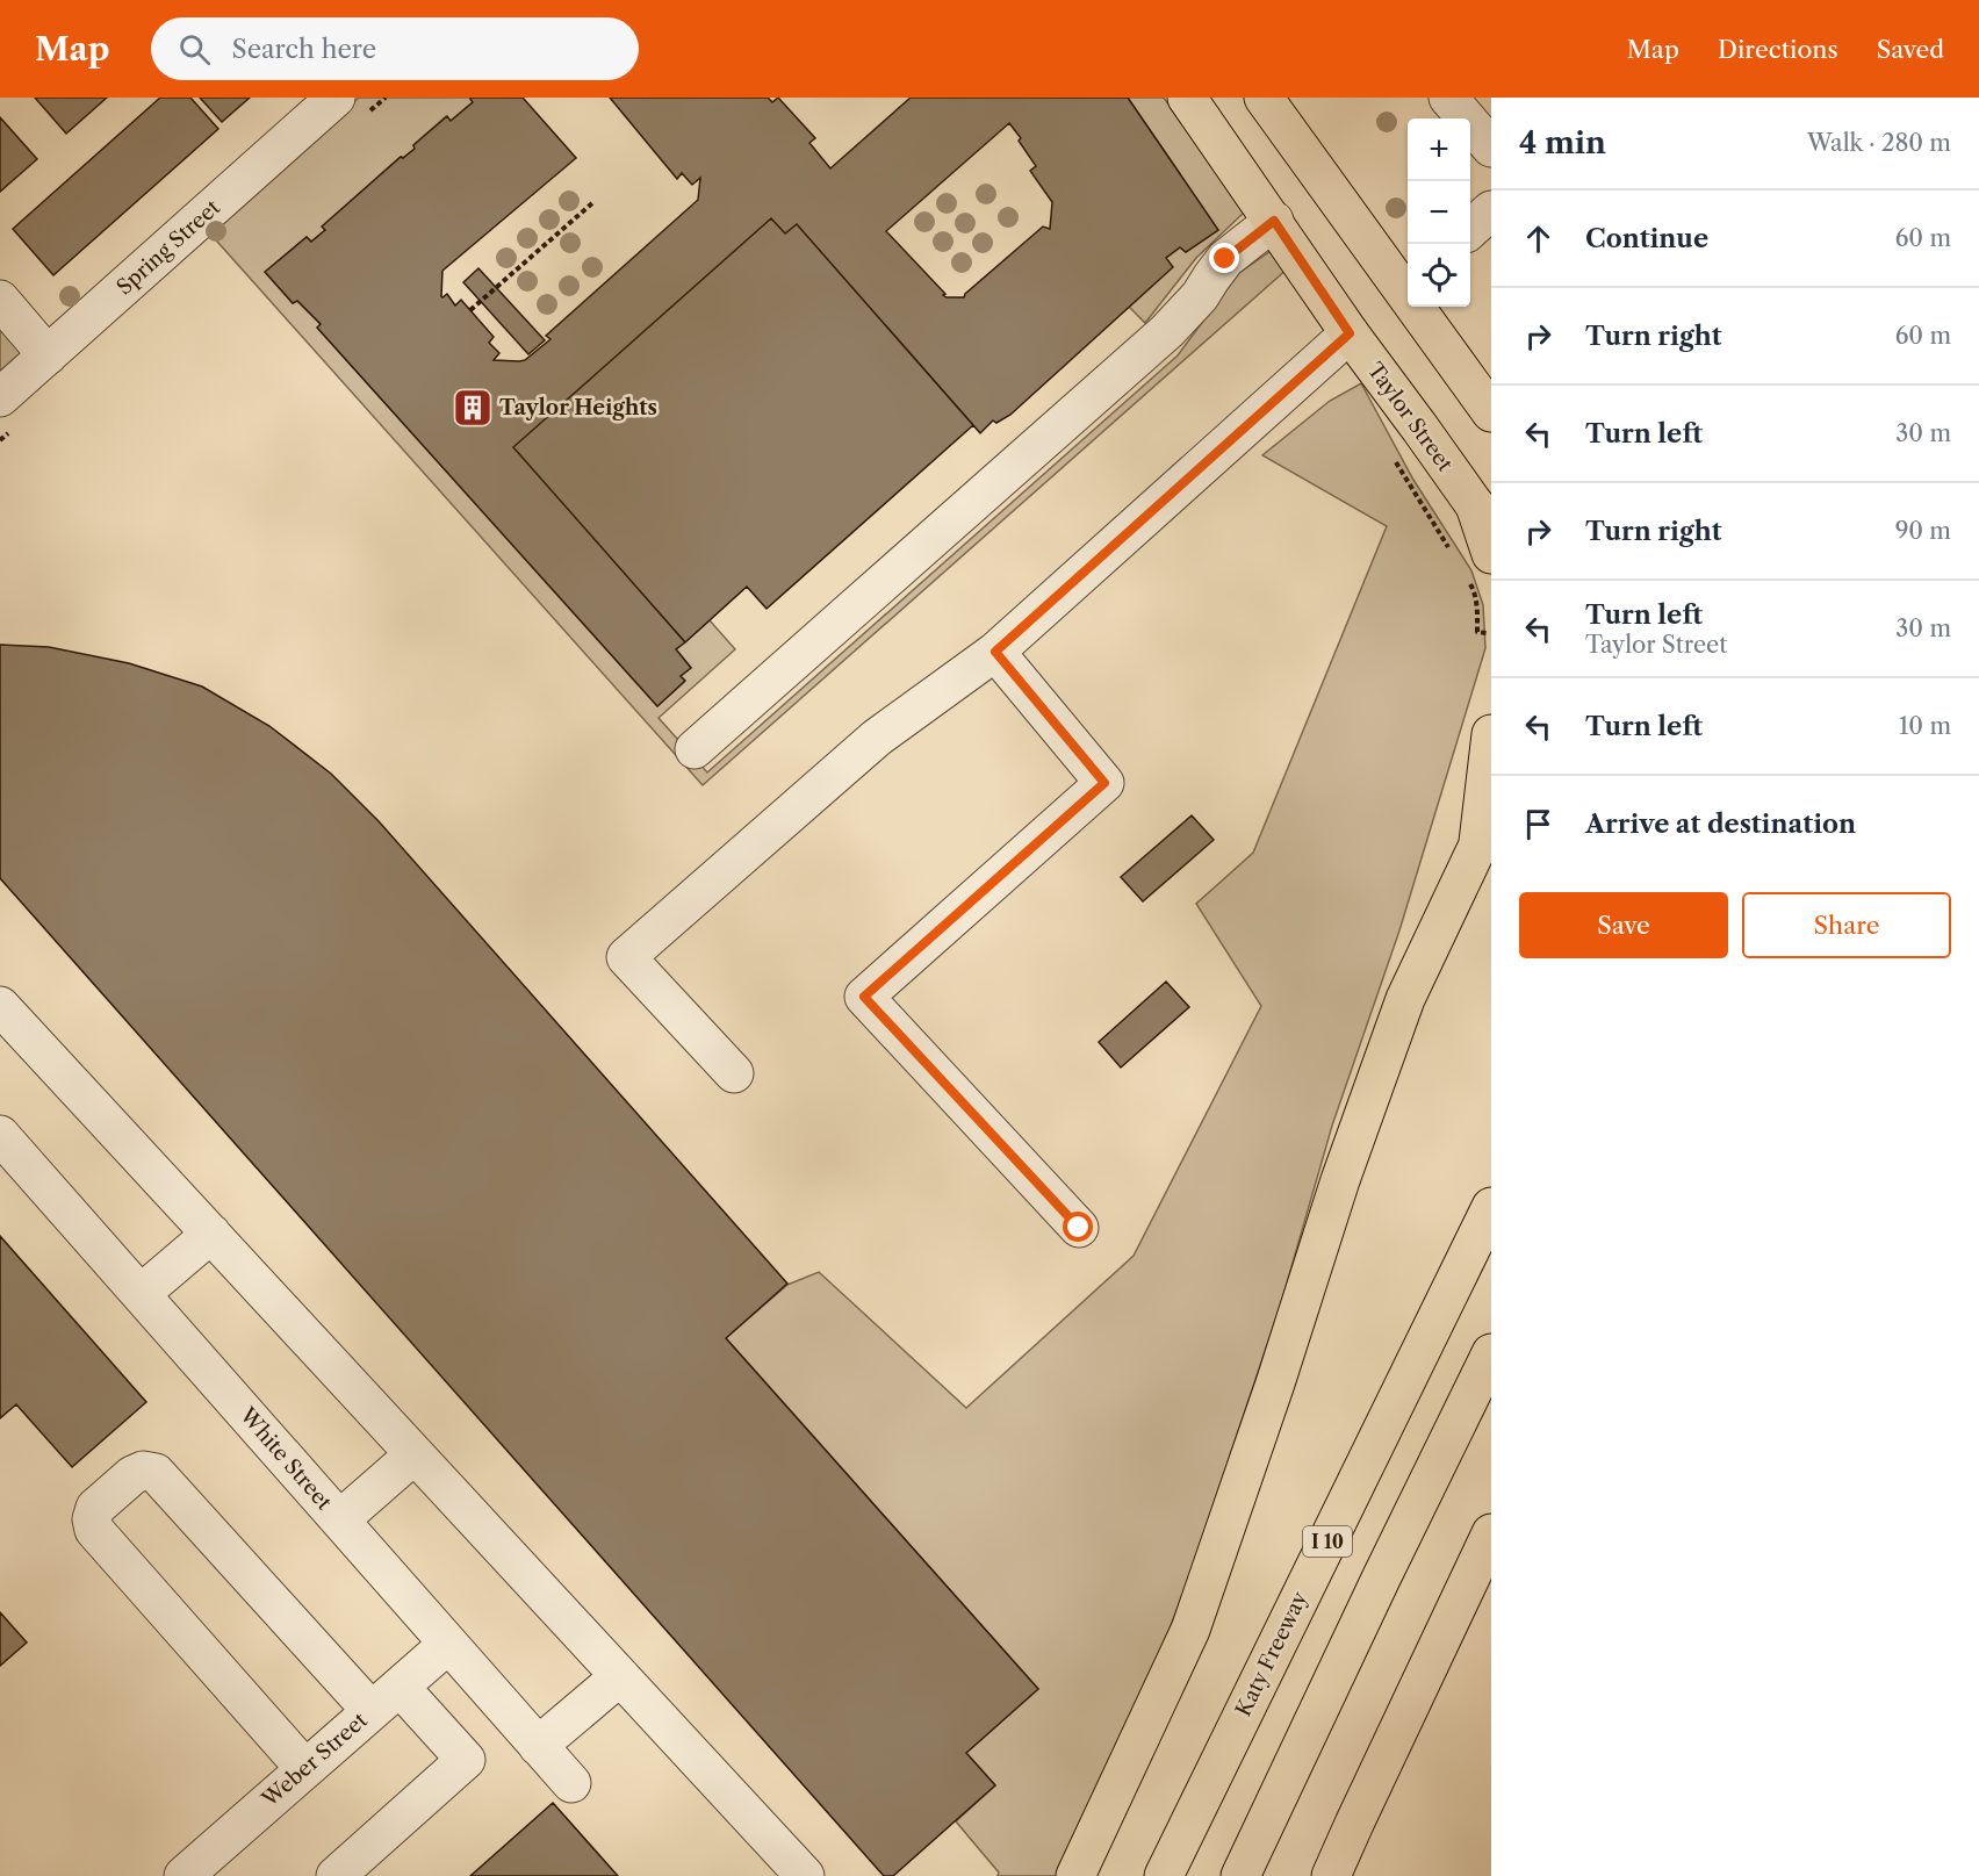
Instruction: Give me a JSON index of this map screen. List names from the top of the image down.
{
  "streets": {
    "main road": ["Taylor Street", "I 10", "Katy Freeway"],
    "street": ["Spring Street", "White Street", "Weber Street"]
  },
  "crossings": [
    ["White Street", "Weber Street"]
  ],
  "places": {
    "building": ["Taylor Heights"]
  },
  "page": {
    "header": "Map",
    "search": "Search here",
    "nav": ["Map", "Directions", "Saved"],
    "heading": ["4 min", "Walk · 280 m"],
    "map_buttons": ["+", "−"],
    "list": [
      ["Continue", "60 m"],
      ["Turn right", "60 m"],
      ["Turn left", "30 m"],
      ["Turn right", "90 m"],
      ["Turn left", "Taylor Street", "30 m"],
      ["Turn left", "10 m"],
      "Arrive at destination"
    ],
    "buttons": ["Save", "Share"]
  }
}
